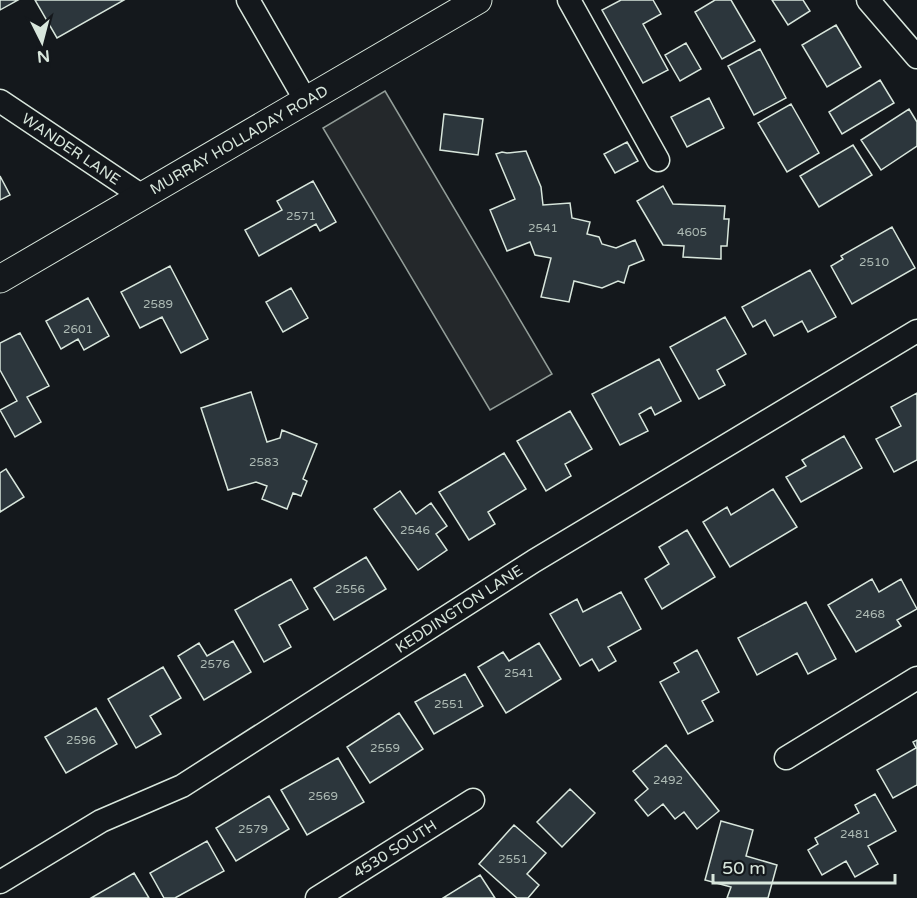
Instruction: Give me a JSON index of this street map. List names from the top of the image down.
{
  "streets": {
    "street": [
      "MURRAY HOLLADAY ROAD",
      "WANDER LANE",
      "KEDDINGTON LANE",
      "4530 SOUTH"
    ]
  },
  "crossings": [
    ["MURRAY HOLLADAY ROAD", "WANDER LANE"]
  ],
  "house_numbers": [
    "2571",
    "2541",
    "4605",
    "2510",
    "2589",
    "2601",
    "2583",
    "2546",
    "2556",
    "2468",
    "2576",
    "2541",
    "2551",
    "2596",
    "2559",
    "2492",
    "2569",
    "2579",
    "2481",
    "2551"
  ],
  "scale_bar": "50 m",
  "north": "bottom"
}
